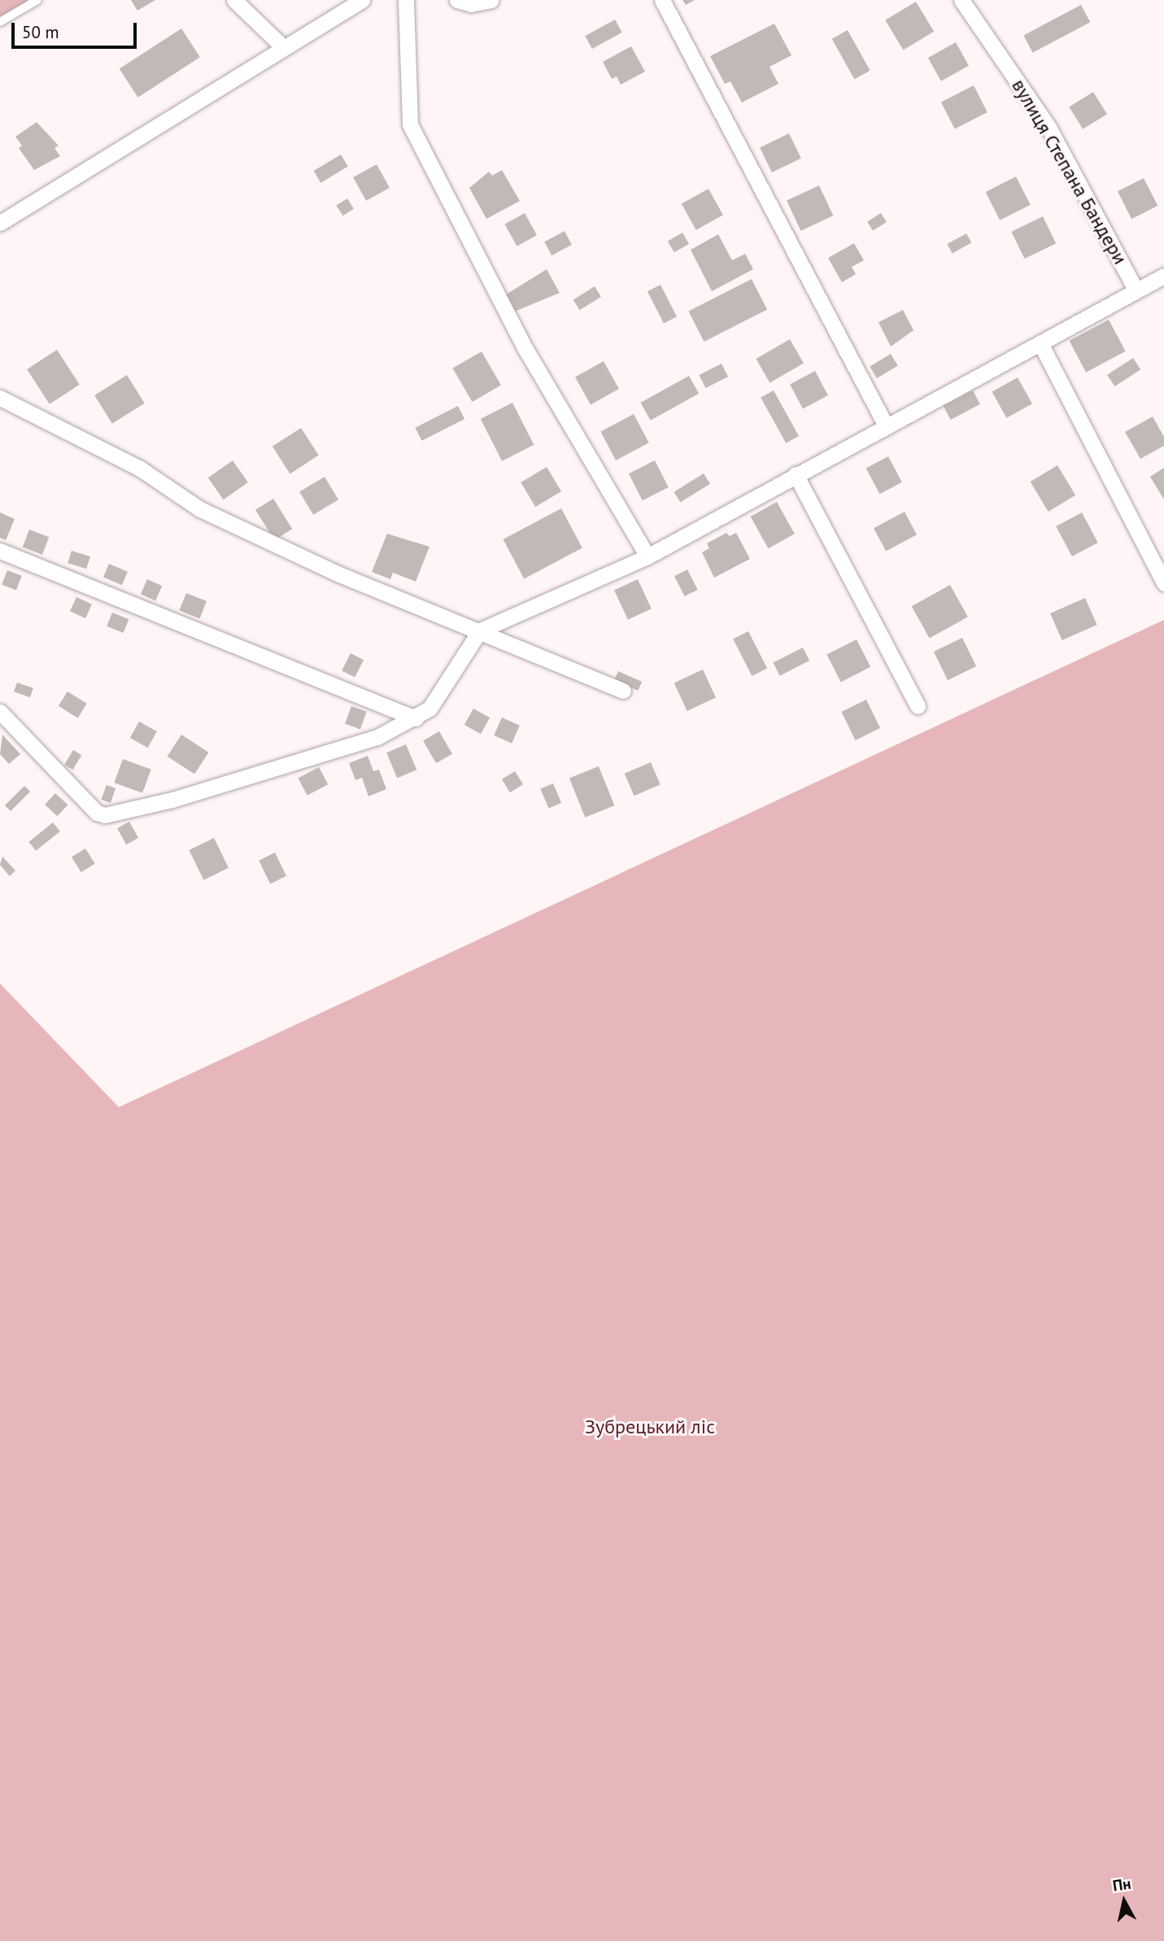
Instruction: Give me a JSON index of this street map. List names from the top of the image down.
{
  "streets": {
    "street": ["вулиця Степана Бандери"]
  },
  "parks": ["Зубрецький ліс"],
  "scale_bar": "50 m",
  "north": "top"
}
